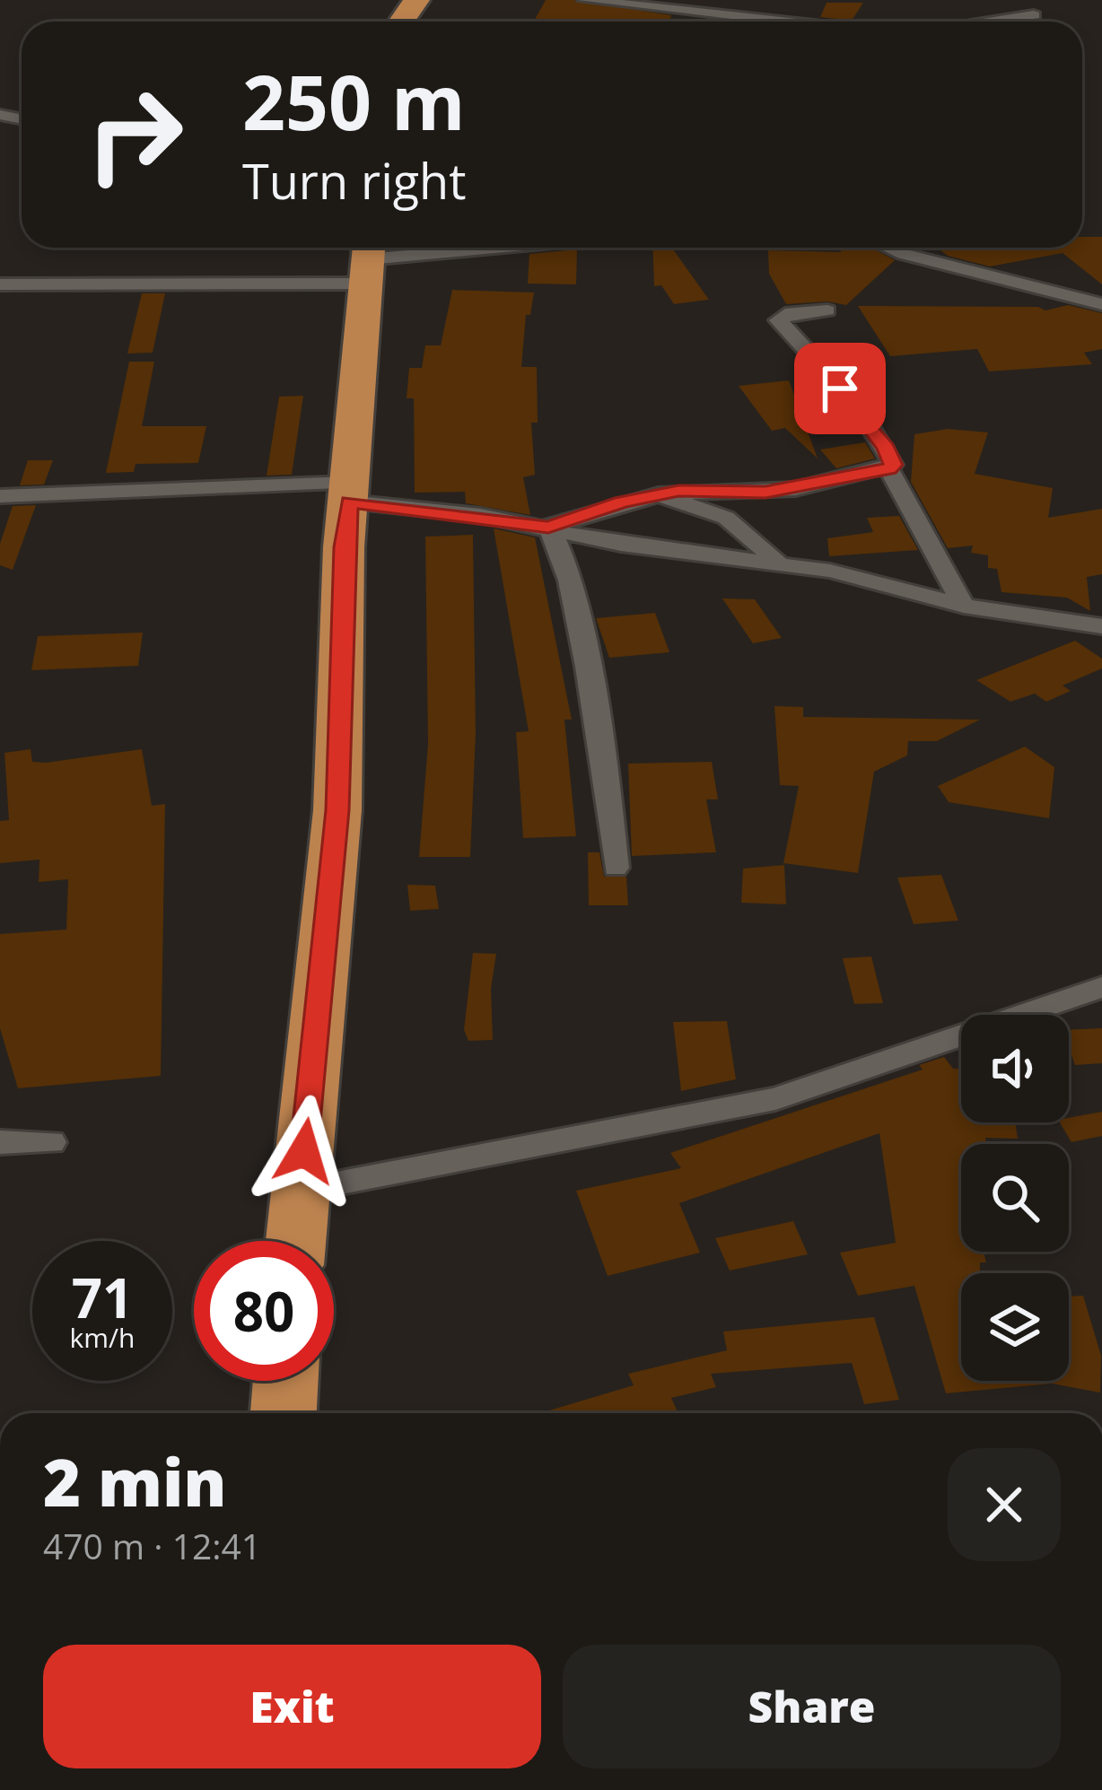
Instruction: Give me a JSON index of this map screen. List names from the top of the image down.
{
  "page": {
    "turn": ["250 m", "Turn right"],
    "speed": "71 km/h",
    "limit": "80",
    "heading": ["2 min", "470 m · 12:41"],
    "buttons": ["Exit", "Share"]
  }
}
